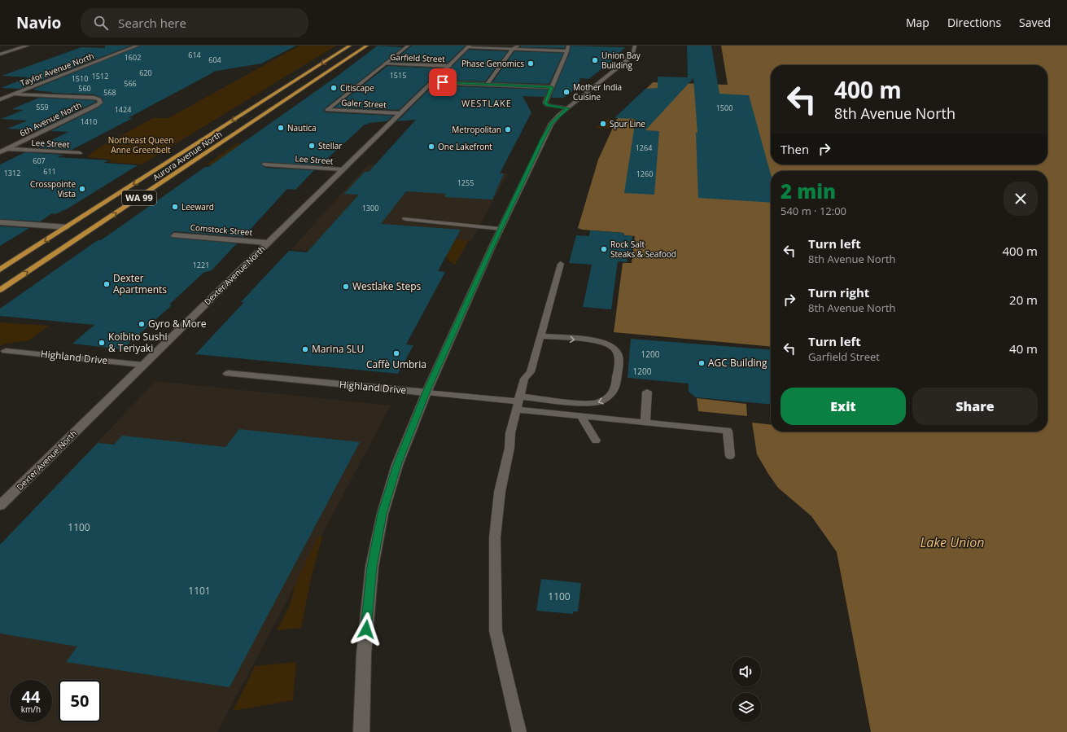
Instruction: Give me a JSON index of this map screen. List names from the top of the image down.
{
  "streets": {
    "highway": ["Aurora Avenue North", "WA 99"],
    "main road": [
      "Garfield Street",
      "Taylor Avenue North",
      "Galer Street",
      "6th Avenue North",
      "Lee Street",
      "Comstock Street",
      "Dexter Avenue North",
      "Highland Drive"
    ]
  },
  "crossings": [
    ["Garfield Street", "Dexter Avenue North"],
    ["Taylor Avenue North", "6th Avenue North"],
    ["Galer Street", "Dexter Avenue North"],
    ["6th Avenue North", "Lee Street"],
    ["Lee Street", "Dexter Avenue North"],
    ["Comstock Street", "Dexter Avenue North"],
    ["Dexter Avenue North", "Highland Drive"]
  ],
  "districts": ["WESTLAKE"],
  "water": ["Lake Union"],
  "parks": ["Northeast Queen Anne Greenbelt"],
  "places": [
    "Union Bay Building",
    "Phase Genomics",
    "Citiscape",
    "Mother India Cuisine",
    "Spur Line",
    "Nautica",
    "Metropolitan",
    "Stellar",
    "One Lakefront",
    "Crosspointe Vista",
    "Leeward",
    "Rock Salt Steaks & Seafood",
    "Dexter Apartments",
    "Westlake Steps",
    "Gyro & More",
    "Koibito Sushi & Teriyaki",
    "Marina SLU",
    "Caffè Umbria",
    "AGC Building"
  ],
  "house_numbers": [
    "614",
    "1602",
    "604",
    "620",
    "1515",
    "1512",
    "1510",
    "566",
    "560",
    "568",
    "559",
    "1500",
    "1424",
    "1410",
    "1264",
    "607",
    "611",
    "1312",
    "1260",
    "1255",
    "1300",
    "1221",
    "1200",
    "1200",
    "1100",
    "1101",
    "1100"
  ],
  "page": {
    "header": "Navio",
    "search": "Search here",
    "nav": ["Map", "Directions", "Saved"],
    "turn": ["400 m", "8th Avenue North"],
    "then": "Then",
    "heading": ["2 min", "540 m · 12:00"],
    "list": [
      {
        "name": "Turn left",
        "note": "8th Avenue North",
        "value": "400 m"
      },
      {
        "name": "Turn right",
        "note": "8th Avenue North",
        "value": "20 m"
      },
      {
        "name": "Turn left",
        "note": "Garfield Street",
        "value": "40 m"
      }
    ],
    "buttons": ["Exit", "Share"],
    "speed": "44 km/h",
    "limit": "50"
  }
}
